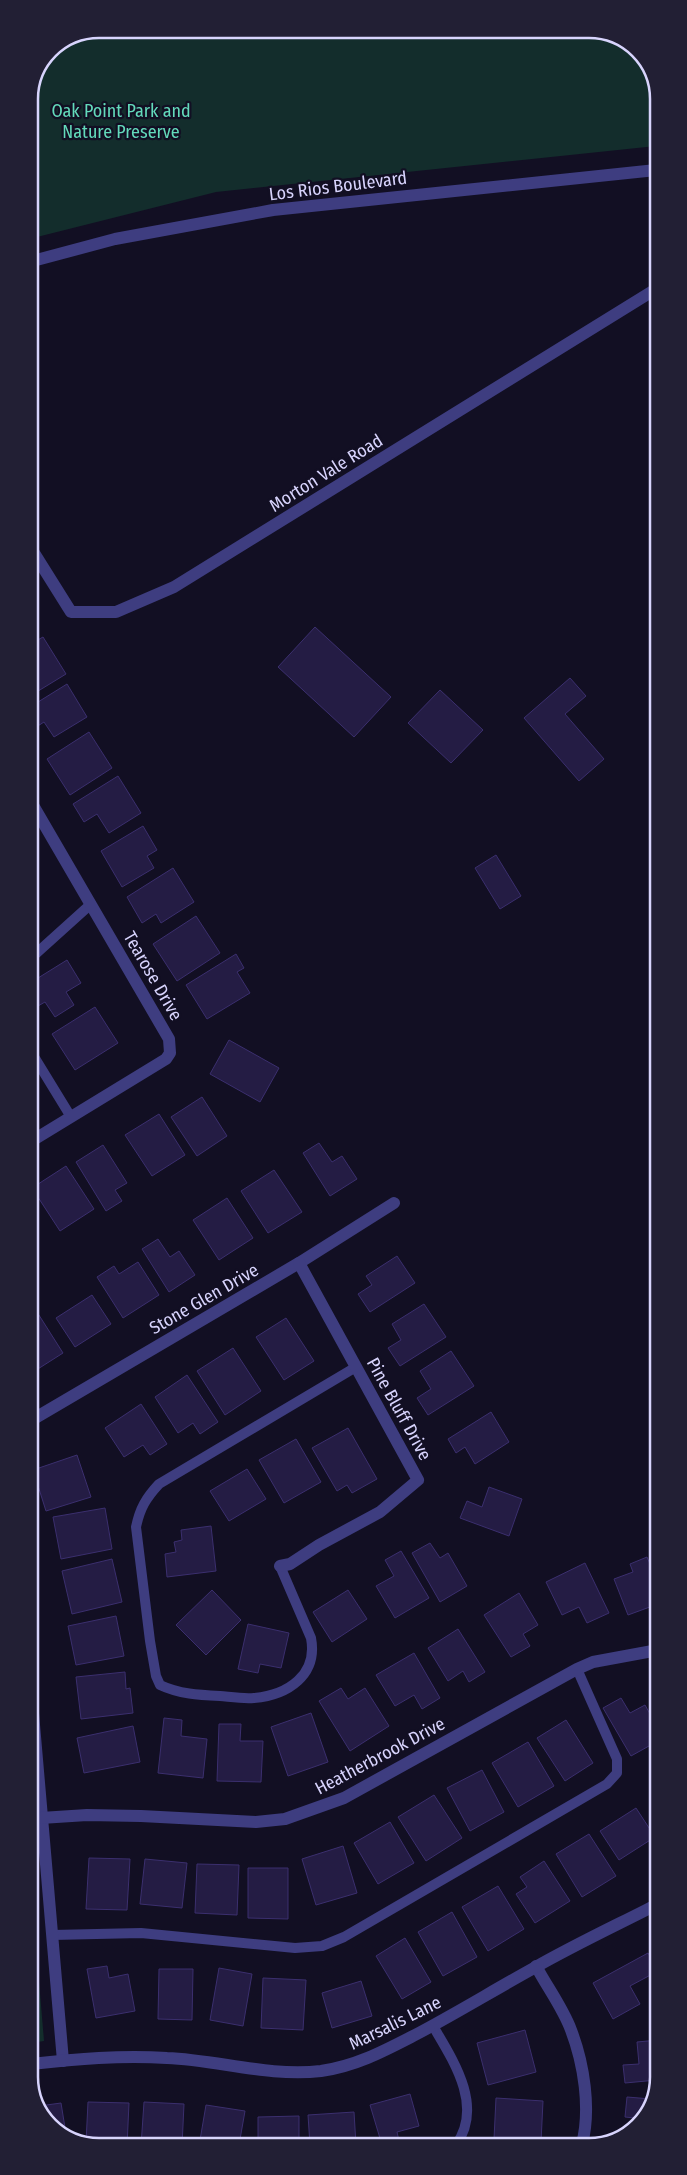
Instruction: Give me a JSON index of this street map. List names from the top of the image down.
{
  "streets": {
    "street": [
      "Los Rios Boulevard",
      "Morton Vale Road",
      "Tearose Drive",
      "Stone Glen Drive",
      "Pine Bluff Drive",
      "Heatherbrook Drive",
      "Marsalis Lane"
    ]
  },
  "crossings": [
    ["Stone Glen Drive", "Pine Bluff Drive"]
  ],
  "parks": ["Oak Point Park and Nature Preserve"]
}
